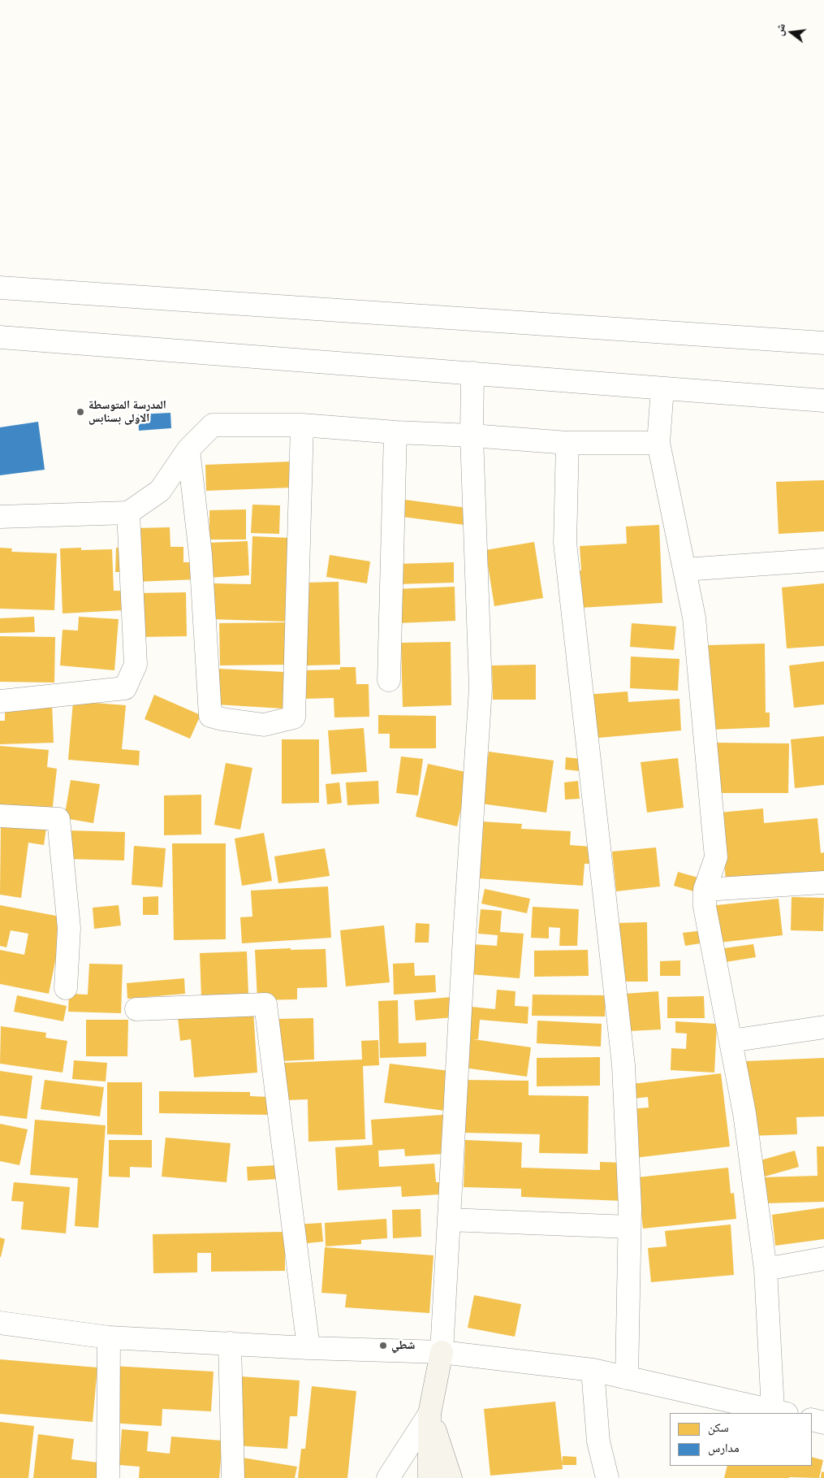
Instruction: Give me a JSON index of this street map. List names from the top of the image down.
{
  "places": ["المدرسة المتوسطة الاولى بسنابس", "شطي"],
  "legend": ["سكن", "مدارس"],
  "north": "left"
}
